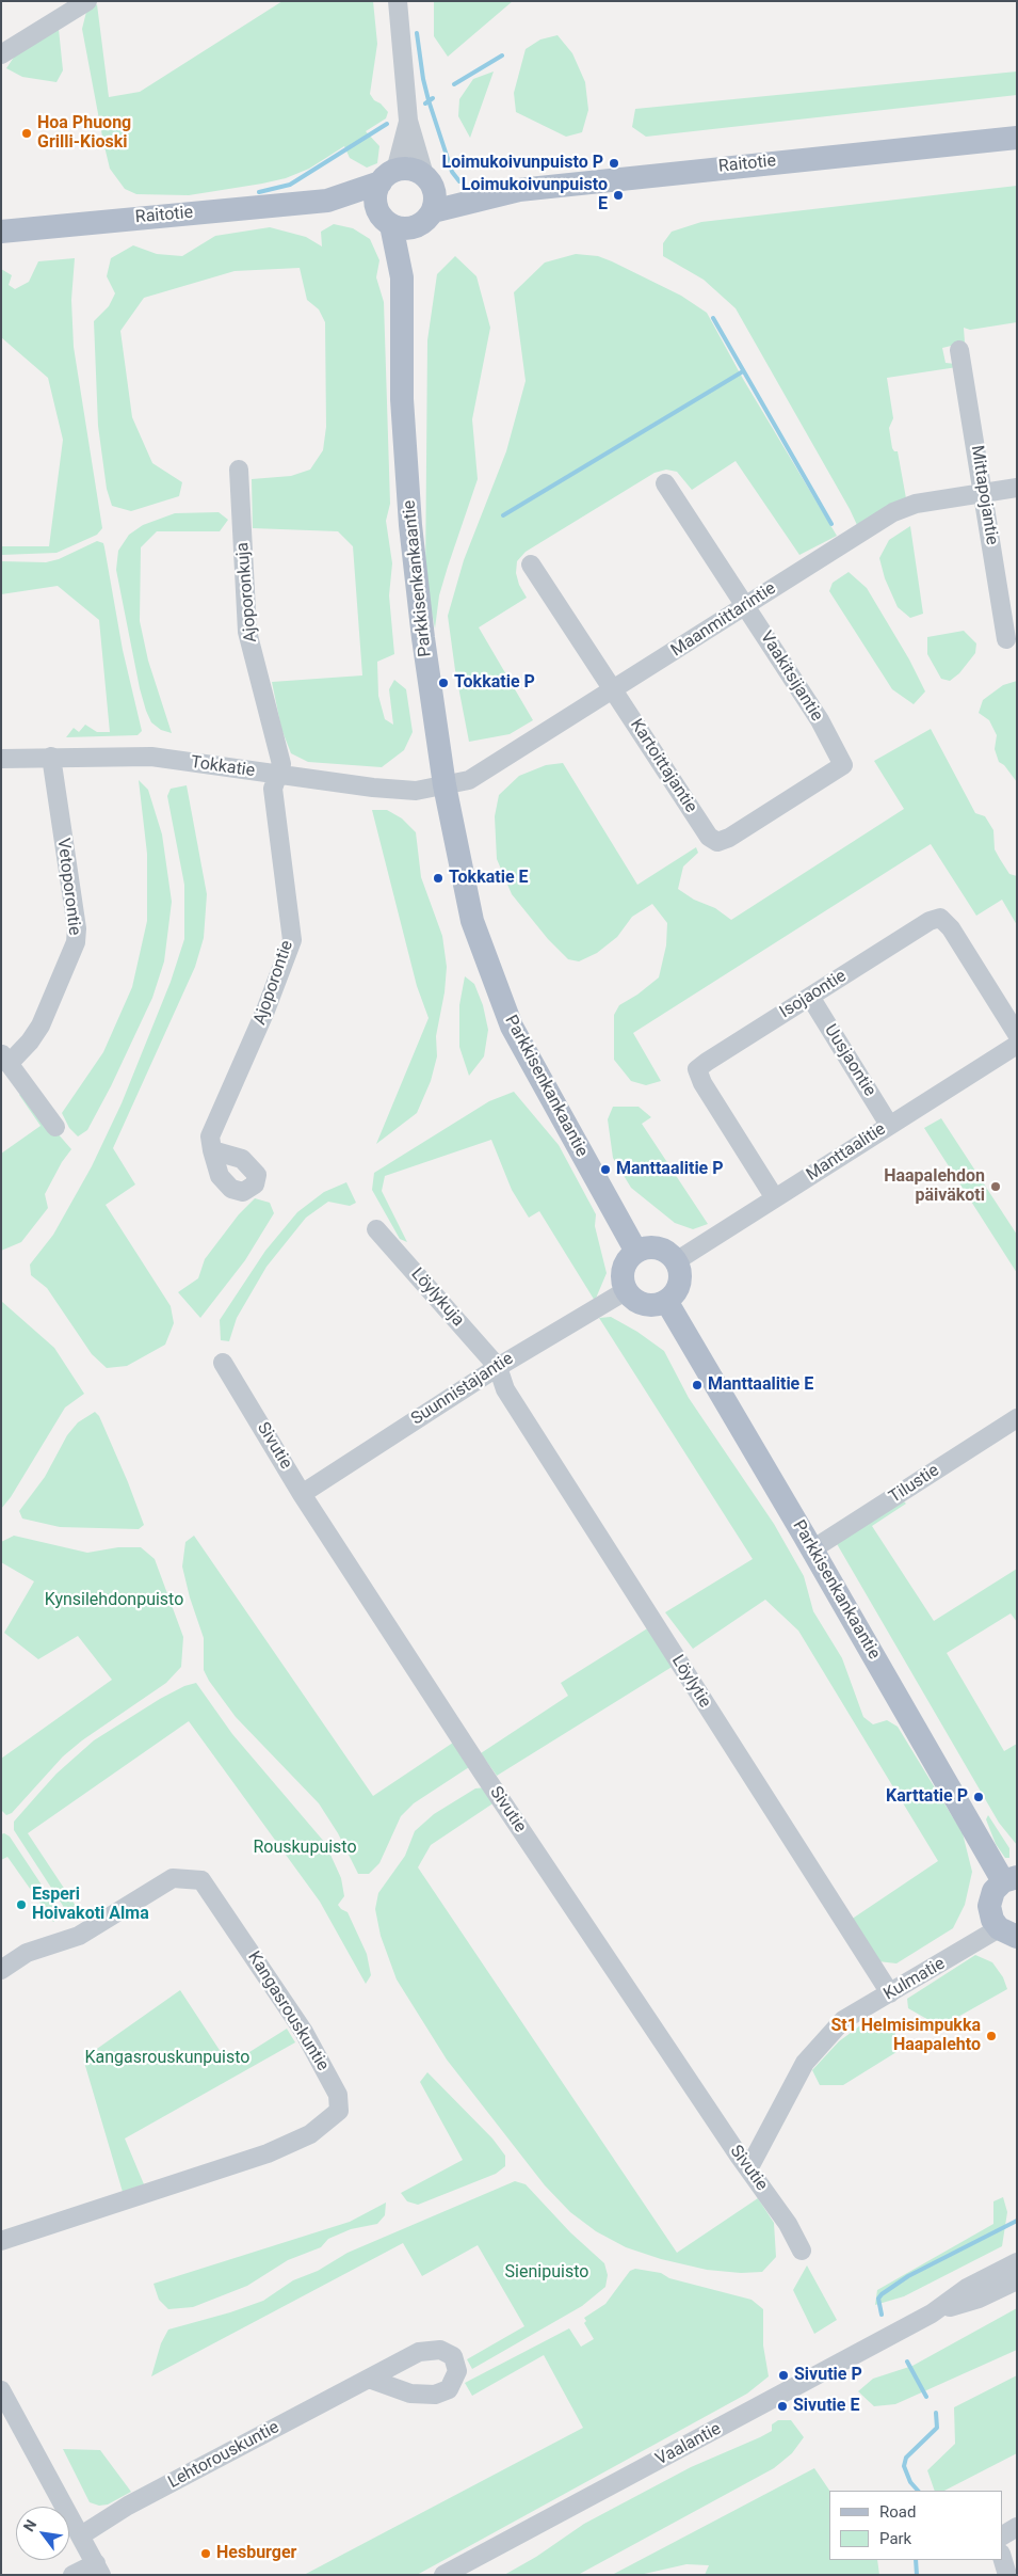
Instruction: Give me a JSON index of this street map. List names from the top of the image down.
{
  "streets": {
    "main road": ["Raitotie", "Parkkisenkankaantie"],
    "street": [
      "Mittapojantie",
      "Ajoporonkuja",
      "Maanmittarintie",
      "Vaakitsijantie",
      "Kartoittajantie",
      "Tokkatie",
      "Vetoporontie",
      "Ajoporontie",
      "Isojaontie",
      "Uusjaontie",
      "Manttaalitie",
      "Löylykuja",
      "Suunnistajantie",
      "Sivutie",
      "Tilustie",
      "Löylytie",
      "Kulmatie",
      "Kangasrouskuntie",
      "Vaalantie",
      "Lehtorouskuntie"
    ]
  },
  "crossings": [
    ["Raitotie", "Parkkisenkankaantie"],
    ["Mittapojantie", "Maanmittarintie"],
    ["Parkkisenkankaantie", "Maanmittarintie"],
    ["Parkkisenkankaantie", "Tokkatie"],
    ["Parkkisenkankaantie", "Manttaalitie"],
    ["Parkkisenkankaantie", "Suunnistajantie"],
    ["Parkkisenkankaantie", "Tilustie"],
    ["Ajoporonkuja", "Tokkatie"],
    ["Ajoporonkuja", "Ajoporontie"],
    ["Maanmittarintie", "Vaakitsijantie"],
    ["Maanmittarintie", "Kartoittajantie"],
    ["Maanmittarintie", "Tokkatie"],
    ["Vaakitsijantie", "Kartoittajantie"],
    ["Tokkatie", "Vetoporontie"],
    ["Tokkatie", "Ajoporontie"],
    ["Isojaontie", "Uusjaontie"],
    ["Isojaontie", "Manttaalitie"],
    ["Uusjaontie", "Manttaalitie"],
    ["Manttaalitie", "Suunnistajantie"],
    ["Löylykuja", "Suunnistajantie"],
    ["Löylykuja", "Löylytie"],
    ["Suunnistajantie", "Sivutie"],
    ["Suunnistajantie", "Löylytie"],
    ["Sivutie", "Kulmatie"],
    ["Löylytie", "Kulmatie"]
  ],
  "parks": [
    "Kynsilehdonpuisto",
    "Rouskupuisto",
    "Kangasrouskunpuisto",
    "Sienipuisto"
  ],
  "places": [
    "Hoa Phuong Grilli-Kioski",
    "Loimukoivunpuisto P",
    "Loimukoivunpuisto E",
    "Tokkatie P",
    "Tokkatie E",
    "Manttaalitie P",
    "Haapalehdon päiväkoti",
    "Manttaalitie E",
    "Karttatie P",
    "Esperi Hoivakoti Alma",
    "St1 Helmisimpukka Haapalehto",
    "Sivutie P",
    "Sivutie E",
    "Hesburger"
  ],
  "legend": ["Road", "Park"],
  "north": "top left"
}
